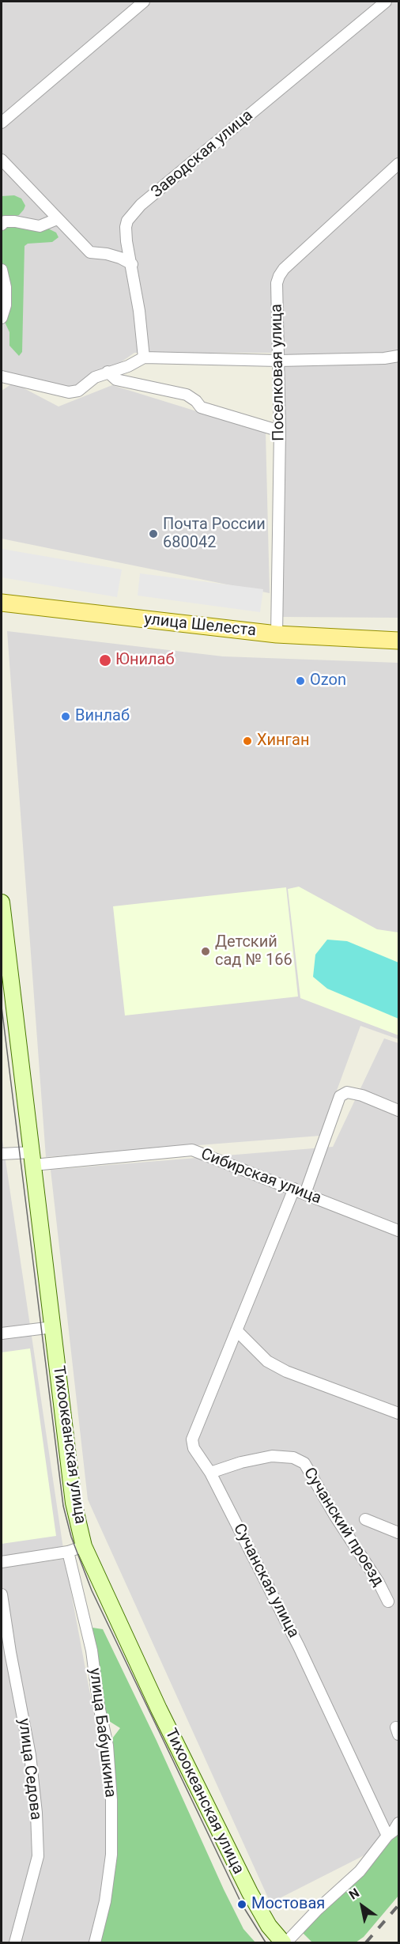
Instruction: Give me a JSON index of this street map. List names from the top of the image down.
{
  "streets": {
    "main road": ["улица Шелеста", "Тихоокеанская улица"],
    "street": [
      "Заводская улица",
      "Поселковая улица",
      "Сибирская улица",
      "Сучанский проезд",
      "Сучанская улица",
      "улица Бабушкина",
      "улица Седова"
    ]
  },
  "crossings": [
    ["Поселковая улица", "улица Шелеста"],
    ["Сибирская улица", "Тихоокеанская улица"],
    ["Сибирская улица", "Сучанская улица"],
    ["Сучанский проезд", "Сучанская улица"]
  ],
  "places": [
    "Почта России 680042",
    "Юнилаб",
    "Ozon",
    "Винлаб",
    "Хинган",
    "Детский сад № 166",
    "Мостовая"
  ],
  "north": "top left"
}
